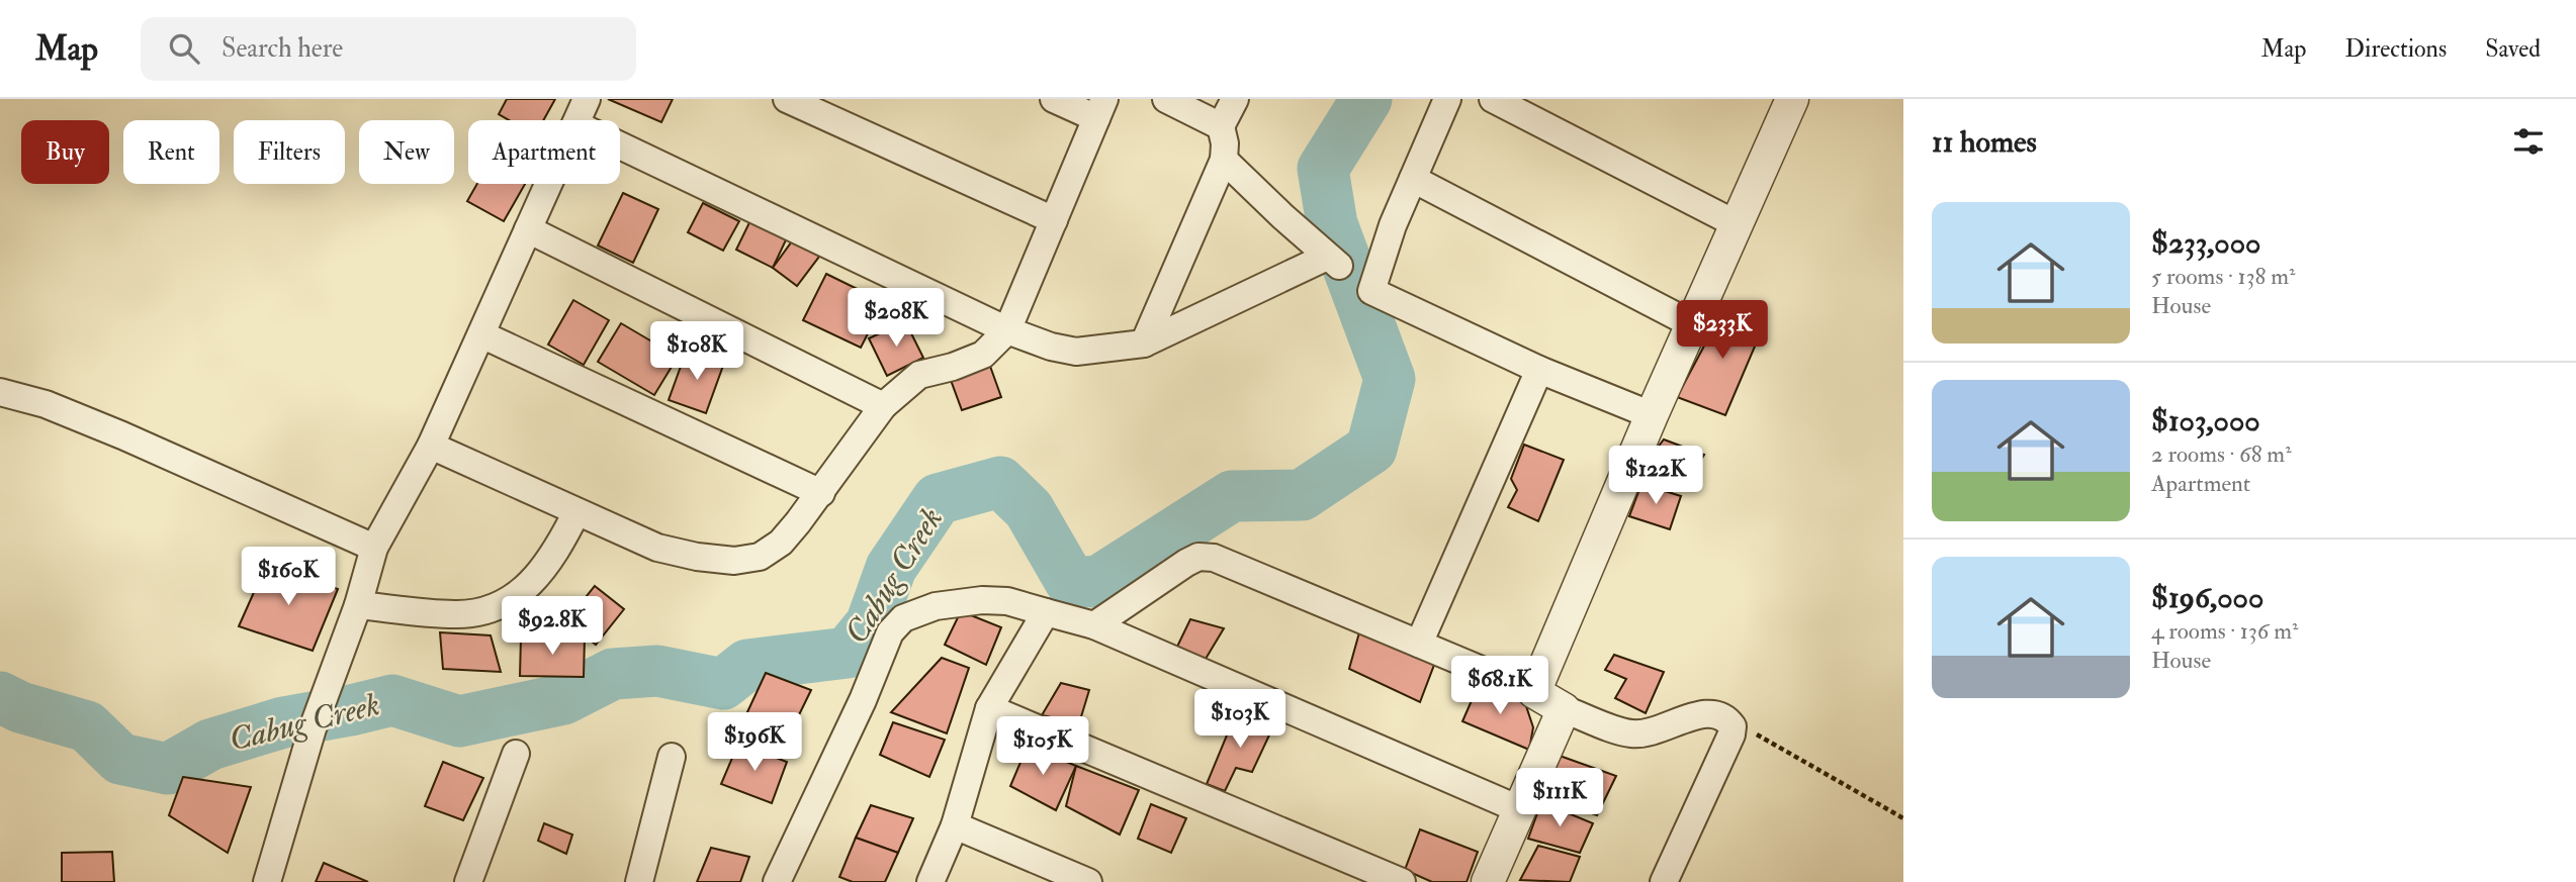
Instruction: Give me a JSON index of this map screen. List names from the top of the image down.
{
  "water": ["Cabug Creek"],
  "page": {
    "header": "Map",
    "search": "Search here",
    "nav": ["Map", "Directions", "Saved"],
    "heading": "11 homes",
    "chip": [
      "Buy",
      "Rent",
      "Filters",
      "New",
      "Apartment"
    ],
    "list": [
      {
        "name": "$233,000",
        "note": "5 rooms · 138 m² · House"
      },
      {
        "name": "$103,000",
        "note": "2 rooms · 68 m² · Apartment"
      },
      {
        "name": "$196,000",
        "note": "4 rooms · 136 m² · House"
      }
    ],
    "price": [
      "$208K",
      "$233K",
      "$108K",
      "$122K",
      "$160K",
      "$92.8K",
      "$68.1K",
      "$103K",
      "$196K",
      "$105K",
      "$111K"
    ]
  }
}
